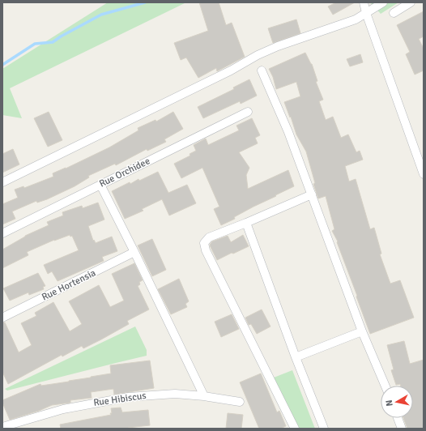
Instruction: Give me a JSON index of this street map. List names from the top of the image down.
{
  "streets": {
    "street": ["Rue Orchidee", "Rue Hortensia", "Rue Hibiscus"]
  },
  "north": "left"
}
